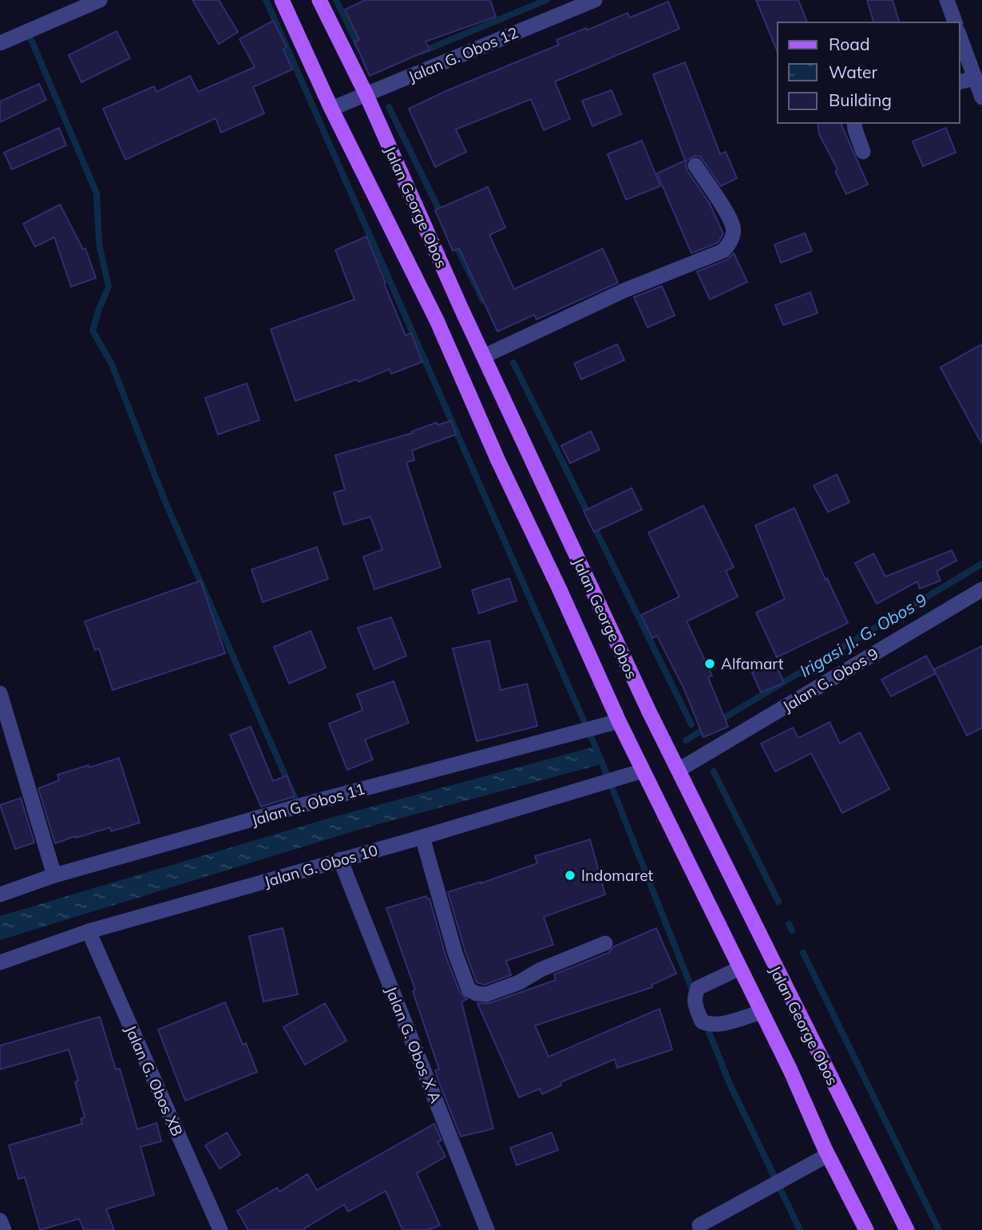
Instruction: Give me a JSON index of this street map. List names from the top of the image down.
{
  "streets": {
    "main road": ["Jalan George Obos"],
    "street": [
      "Jalan G. Obos 12",
      "Jalan G. Obos 9",
      "Jalan G. Obos 11",
      "Jalan G. Obos 10",
      "Jalan G. Obos X A",
      "Jalan G. Obos XB"
    ]
  },
  "crossings": [
    ["Jalan G. Obos 12", "Jalan George Obos"],
    ["Jalan George Obos", "Jalan G. Obos 9"],
    ["Jalan George Obos", "Jalan G. Obos 11"],
    ["Jalan George Obos", "Jalan G. Obos 10"],
    ["Jalan G. Obos 10", "Jalan G. Obos X A"],
    ["Jalan G. Obos 10", "Jalan G. Obos XB"]
  ],
  "water": ["Irigasi Jl. G. Obos 9"],
  "places": ["Alfamart", "Indomaret"],
  "legend": ["Road", "Water", "Building"]
}
